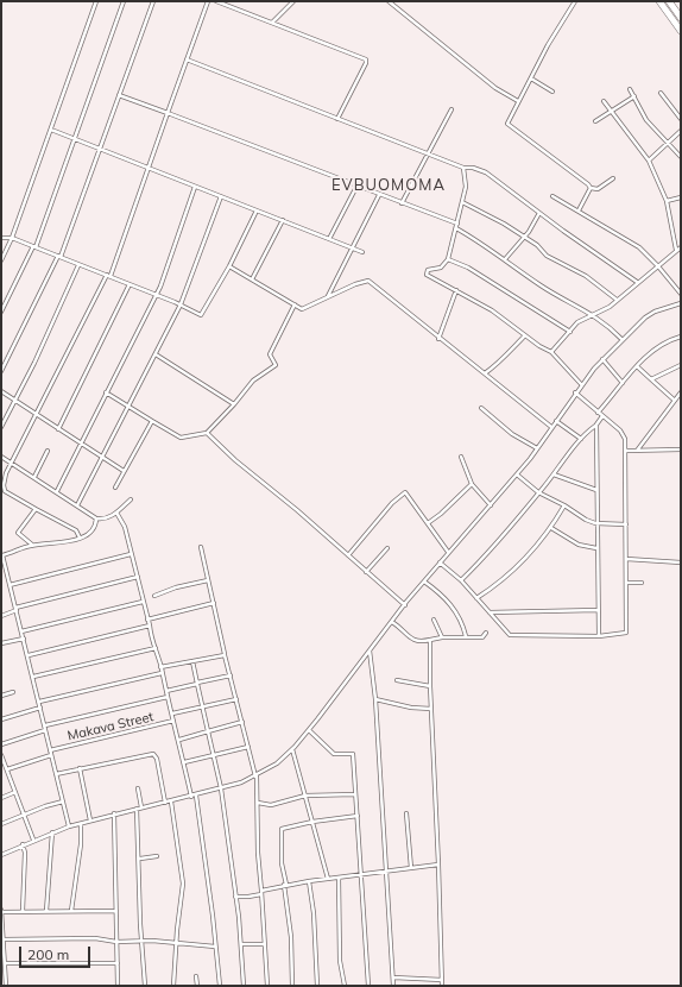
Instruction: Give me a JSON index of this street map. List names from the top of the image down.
{
  "streets": {
    "street": ["Makava Street"]
  },
  "districts": ["EVBUOMOMA"],
  "scale_bar": "200 m"
}
